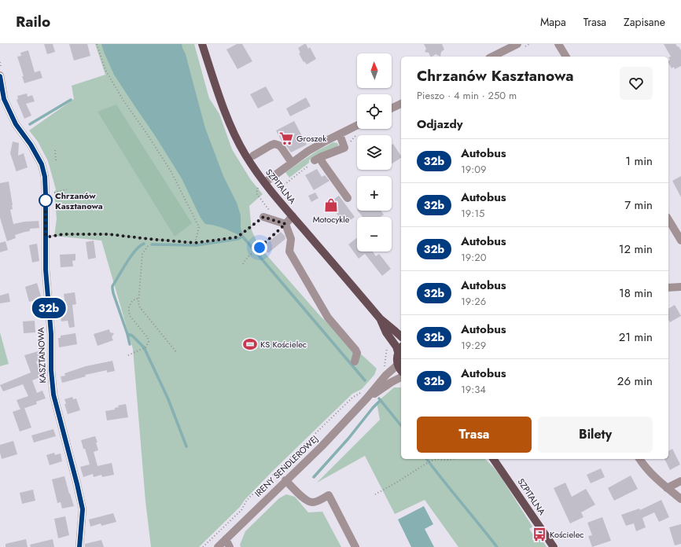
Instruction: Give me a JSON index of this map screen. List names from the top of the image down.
{
  "streets": {
    "main road": ["SZPITALNA"],
    "street": ["KASZTANOWA", "IRENY SENDLEROWEJ"]
  },
  "places": {
    "supermarket": ["Groszek"],
    "other": ["Chrzanów Kasztanowa"],
    "shop": ["Motocykle"],
    "sports": ["KS Kościelec"],
    "bus stop": ["Kościelec"]
  },
  "lines": ["bus line 32b"],
  "north": "top",
  "page": {
    "header": "Railo",
    "nav": ["Mapa", "Trasa", "Zapisane"],
    "on_map": "32b",
    "map_buttons": ["+", "−"],
    "heading": [
      ["Chrzanów Kasztanowa", "Pieszo · 4 min · 250 m"],
      "Odjazdy"
    ],
    "list": [
      {
        "mark": "32b",
        "name": "Autobus",
        "note": "19:09",
        "value": "1 min"
      },
      {
        "mark": "32b",
        "name": "Autobus",
        "note": "19:15",
        "value": "7 min"
      },
      {
        "mark": "32b",
        "name": "Autobus",
        "note": "19:20",
        "value": "12 min"
      },
      {
        "mark": "32b",
        "name": "Autobus",
        "note": "19:26",
        "value": "18 min"
      },
      {
        "mark": "32b",
        "name": "Autobus",
        "note": "19:29",
        "value": "21 min"
      },
      {
        "mark": "32b",
        "name": "Autobus",
        "note": "19:34",
        "value": "26 min"
      }
    ],
    "buttons": ["Trasa", "Bilety"]
  }
}
